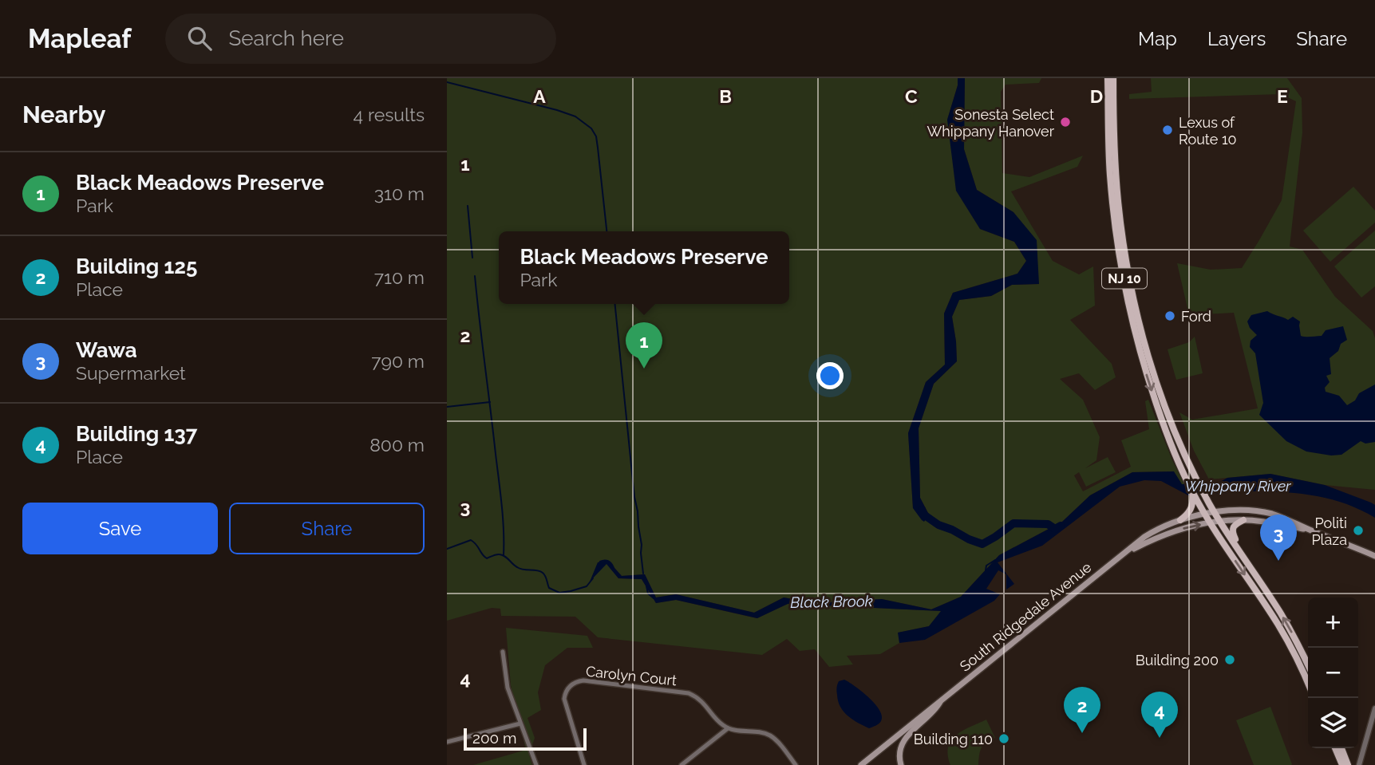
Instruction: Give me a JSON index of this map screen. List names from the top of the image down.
{
  "streets": {
    "main road": ["NJ 10", "South Ridgedale Avenue"],
    "street": ["Carolyn Court"]
  },
  "crossings": [
    ["NJ 10", "South Ridgedale Avenue"]
  ],
  "water": ["Whippany River", "Black Brook"],
  "places": [
    "Sonesta Select Whippany Hanover",
    "Lexus of Route 10",
    "Ford",
    "Politi Plaza",
    "Building 200",
    "Building 110"
  ],
  "scale_bar": "200 m",
  "page": {
    "header": "Mapleaf",
    "search": "Search here",
    "nav": ["Map", "Layers", "Share"],
    "heading": ["Nearby", "4 results"],
    "list": [
      {
        "mark": "1",
        "name": "Black Meadows Preserve",
        "note": "Park",
        "value": "310 m"
      },
      {
        "mark": "2",
        "name": "Building 125",
        "note": "Place",
        "value": "710 m"
      },
      {
        "mark": "3",
        "name": "Wawa",
        "note": "Supermarket",
        "value": "790 m"
      },
      {
        "mark": "4",
        "name": "Building 137",
        "note": "Place",
        "value": "800 m"
      }
    ],
    "popup": ["Black Meadows Preserve", "Park"],
    "pins": [
      "1",
      "3",
      "2",
      "4"
    ],
    "buttons": ["Save", "Share"],
    "map_buttons": ["+", "−"],
    "scale": "200 m"
  },
  "grid": {
    "columns": [
      "A",
      "B",
      "C",
      "D",
      "E"
    ],
    "rows": [
      "1",
      "2",
      "3",
      "4"
    ]
  }
}
